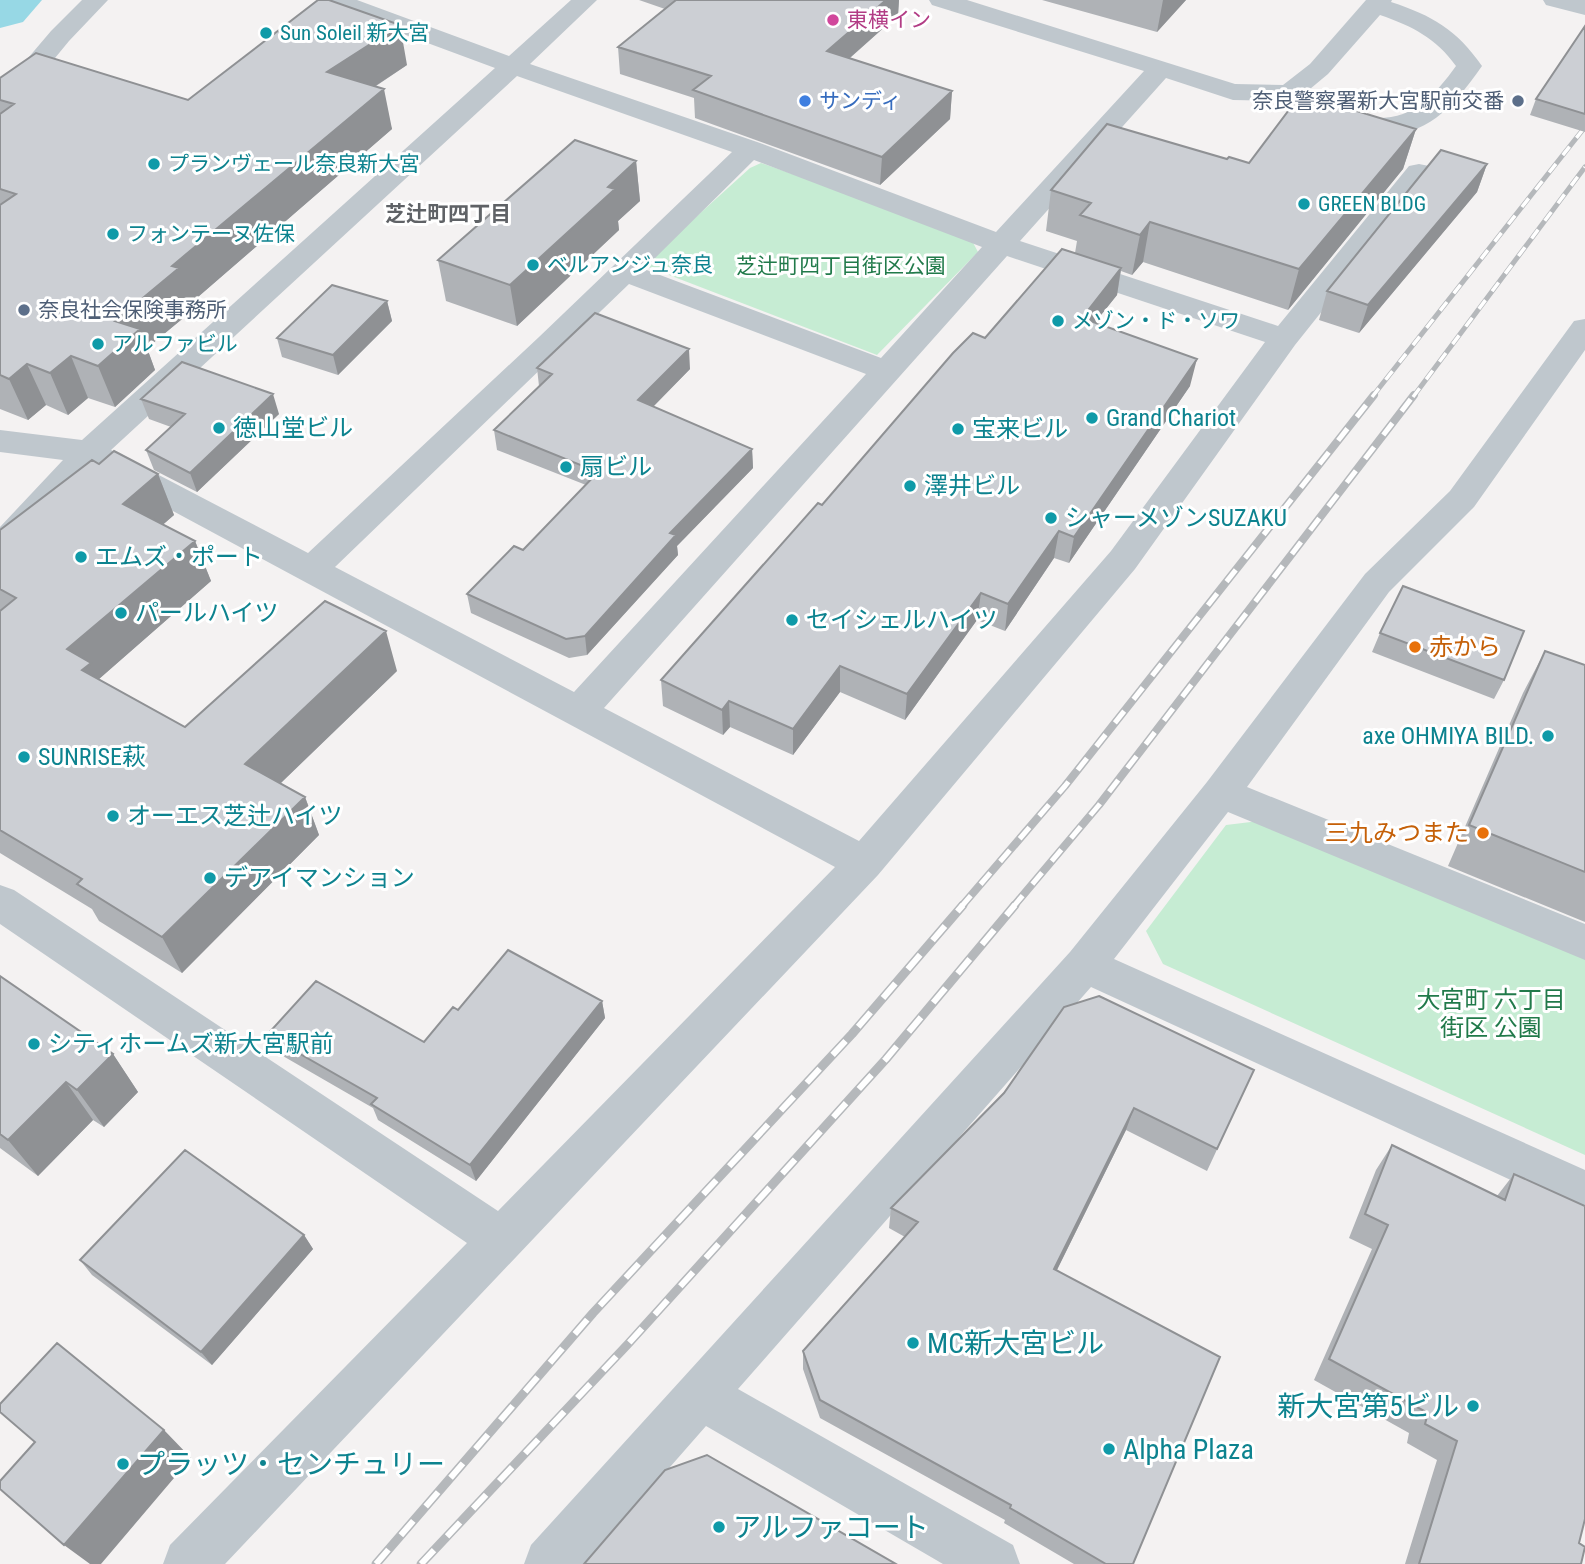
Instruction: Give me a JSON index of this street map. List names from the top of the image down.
{
  "districts": ["芝辻町四丁目"],
  "parks": ["芝辻町四丁目街区公園", "大宮町 六丁目 街区 公園"],
  "places": [
    "東横イン",
    "Sun Soleil 新大宮",
    "サンディ",
    "奈良警察署新大宮駅前交番",
    "プランヴェール奈良新大宮",
    "GREEN BLDG",
    "フォンテーヌ佐保",
    "ベルアンジュ奈良",
    "奈良社会保険事務所",
    "メゾン・ド・ソワ",
    "アルファビル",
    "Grand Chariot",
    "徳山堂ビル",
    "宝来ビル",
    "扇ビル",
    "澤井ビル",
    "シャーメゾンSUZAKU",
    "エムズ・ポート",
    "パールハイツ",
    "セイシェルハイツ",
    "赤から",
    "axe OHMIYA BILD.",
    "SUNRISE萩",
    "オーエス芝辻ハイツ",
    "三九みつまた",
    "デアイマンション",
    "シティホームズ新大宮駅前",
    "MC新大宮ビル",
    "新大宮第5ビル",
    "Alpha Plaza",
    "プラッツ・センチュリー",
    "アルファコート"
  ]
}
